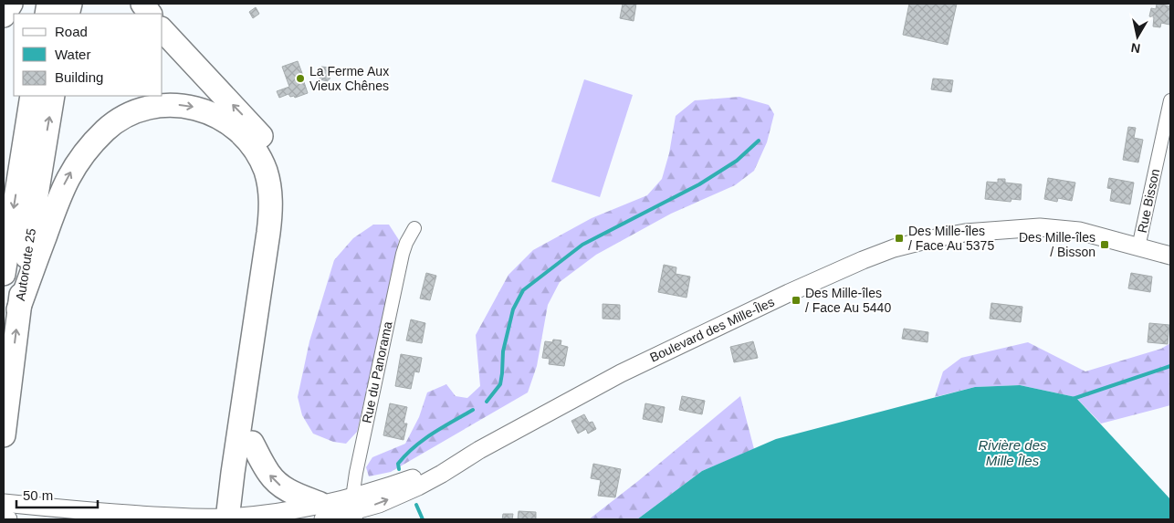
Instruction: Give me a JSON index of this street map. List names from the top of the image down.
{
  "streets": {
    "highway": ["Autoroute 25"],
    "street": ["Rue Bisson", "Boulevard des Mille-Îles", "Rue du Panorama"]
  },
  "crossings": [
    ["Rue Bisson", "Boulevard des Mille-Îles"],
    ["Boulevard des Mille-Îles", "Rue du Panorama"]
  ],
  "water": ["Rivière des Mille Îles"],
  "places": {
    "other": ["La Ferme Aux Vieux Chênes"],
    "transit": ["Des Mille-îles / Face Au 5375", "Des Mille-îles / Bisson", "Des Mille-îles / Face Au 5440"]
  },
  "legend": ["Road", "Water", "Building"],
  "scale_bar": "50 m",
  "north": "bottom"
}
